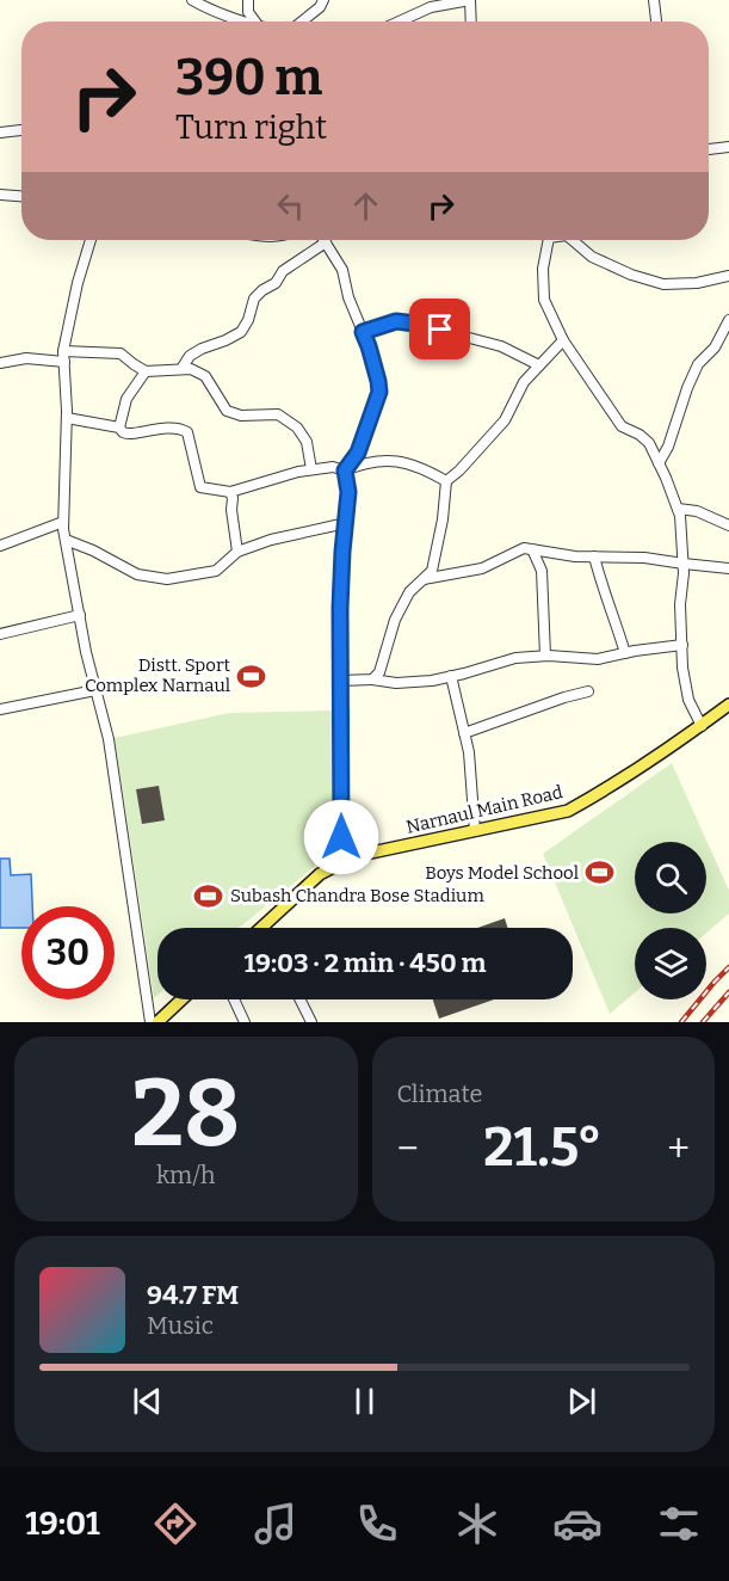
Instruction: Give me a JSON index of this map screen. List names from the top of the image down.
{
  "streets": {
    "main road": ["Narnaul Main Road"]
  },
  "places": {
    "sports": ["Distt. Sport Complex Narnaul", "Boys Model School", "Subash Chandra Bose Stadium"]
  },
  "page": {
    "turn": ["390 m", "Turn right"],
    "limit": "30",
    "trip": "19:03 · 2 min · 450 m",
    "tile": [
      ["28", "km/h"],
      "Climate"
    ],
    "heat": ["−", "21.5°", "+"],
    "song": ["94.7 FM", "Music"],
    "tabs": "19:01"
  }
}
